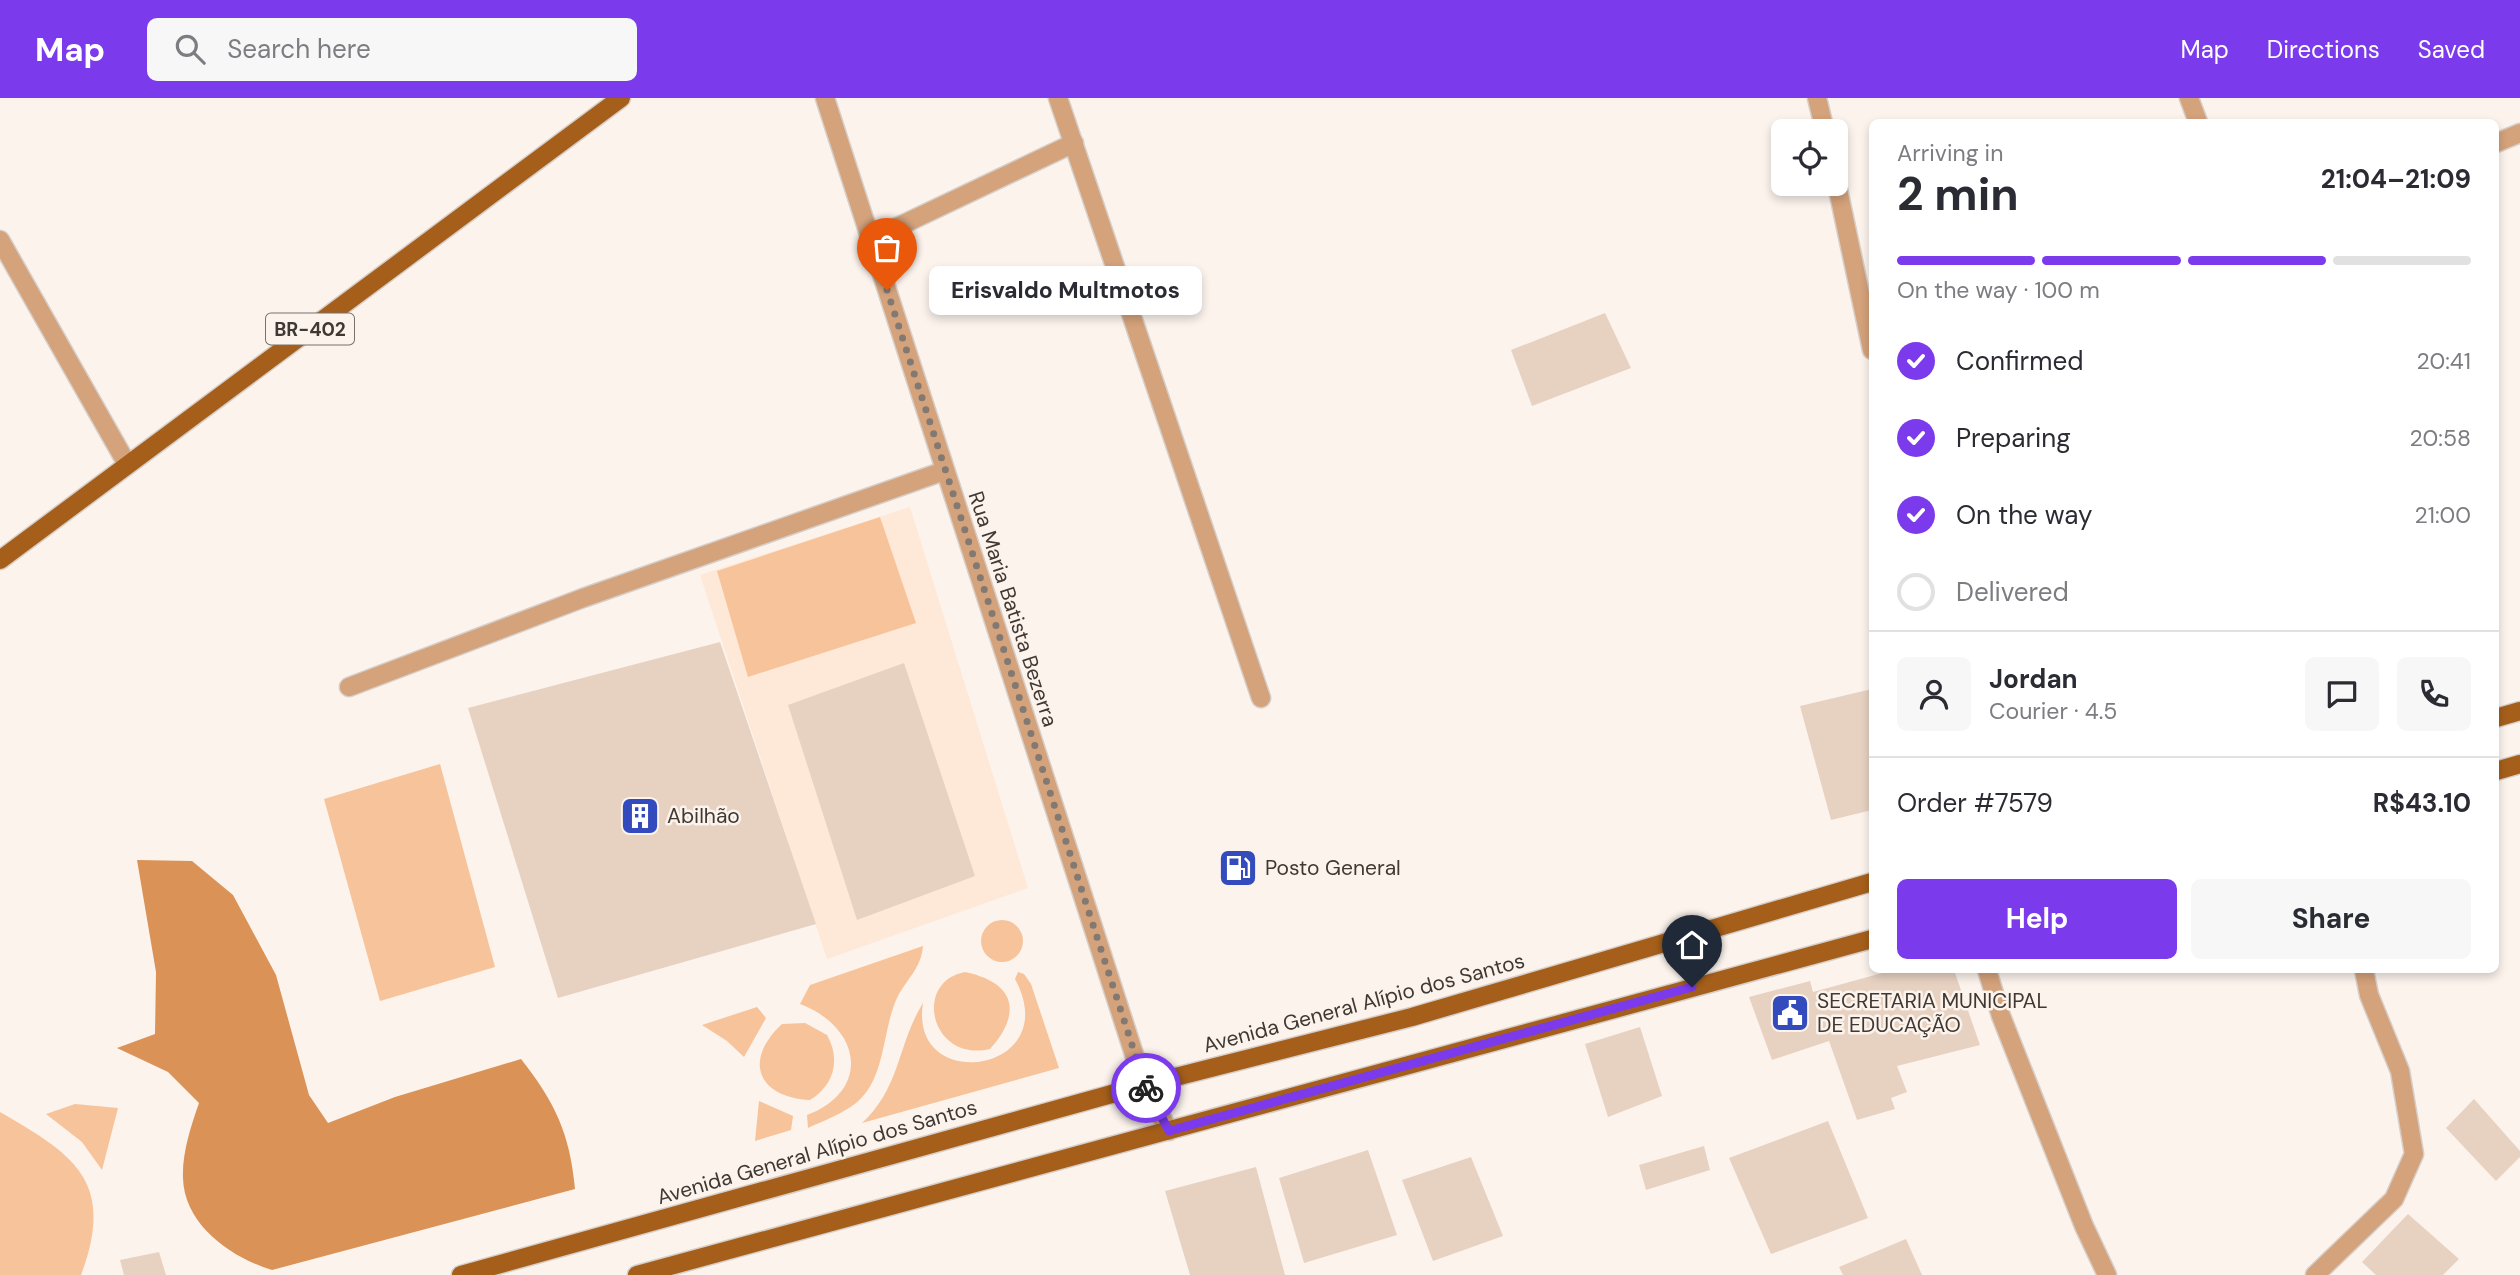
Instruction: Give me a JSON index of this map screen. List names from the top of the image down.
{
  "streets": {
    "main road": ["BR-402", "Avenida General Alípio dos Santos"],
    "street": ["Rua Maria Batista Bezerra"]
  },
  "crossings": [
    ["Rua Maria Batista Bezerra", "Avenida General Alípio dos Santos"]
  ],
  "places": {
    "other": ["Erisvaldo Multmotos"],
    "building": ["Abilhão"],
    "fuel station": ["Posto General"],
    "public building": ["SECRETARIA MUNICIPAL DE EDUCAÇÃO"]
  },
  "page": {
    "header": "Map",
    "search": "Search here",
    "nav": ["Map", "Directions", "Saved"],
    "heading": ["2 min", "Arriving in", "21:04–21:09"],
    "panel": [
      "Jordan",
      "Courier · 4.5",
      "Order #7579",
      "R$43.10"
    ],
    "bar": "On the way · 100 m",
    "bubble": "Erisvaldo Multmotos",
    "list": [
      ["Confirmed", "20:41"],
      ["Preparing", "20:58"],
      ["On the way", "21:00"],
      "Delivered"
    ],
    "buttons": ["Help", "Share"]
  }
}
